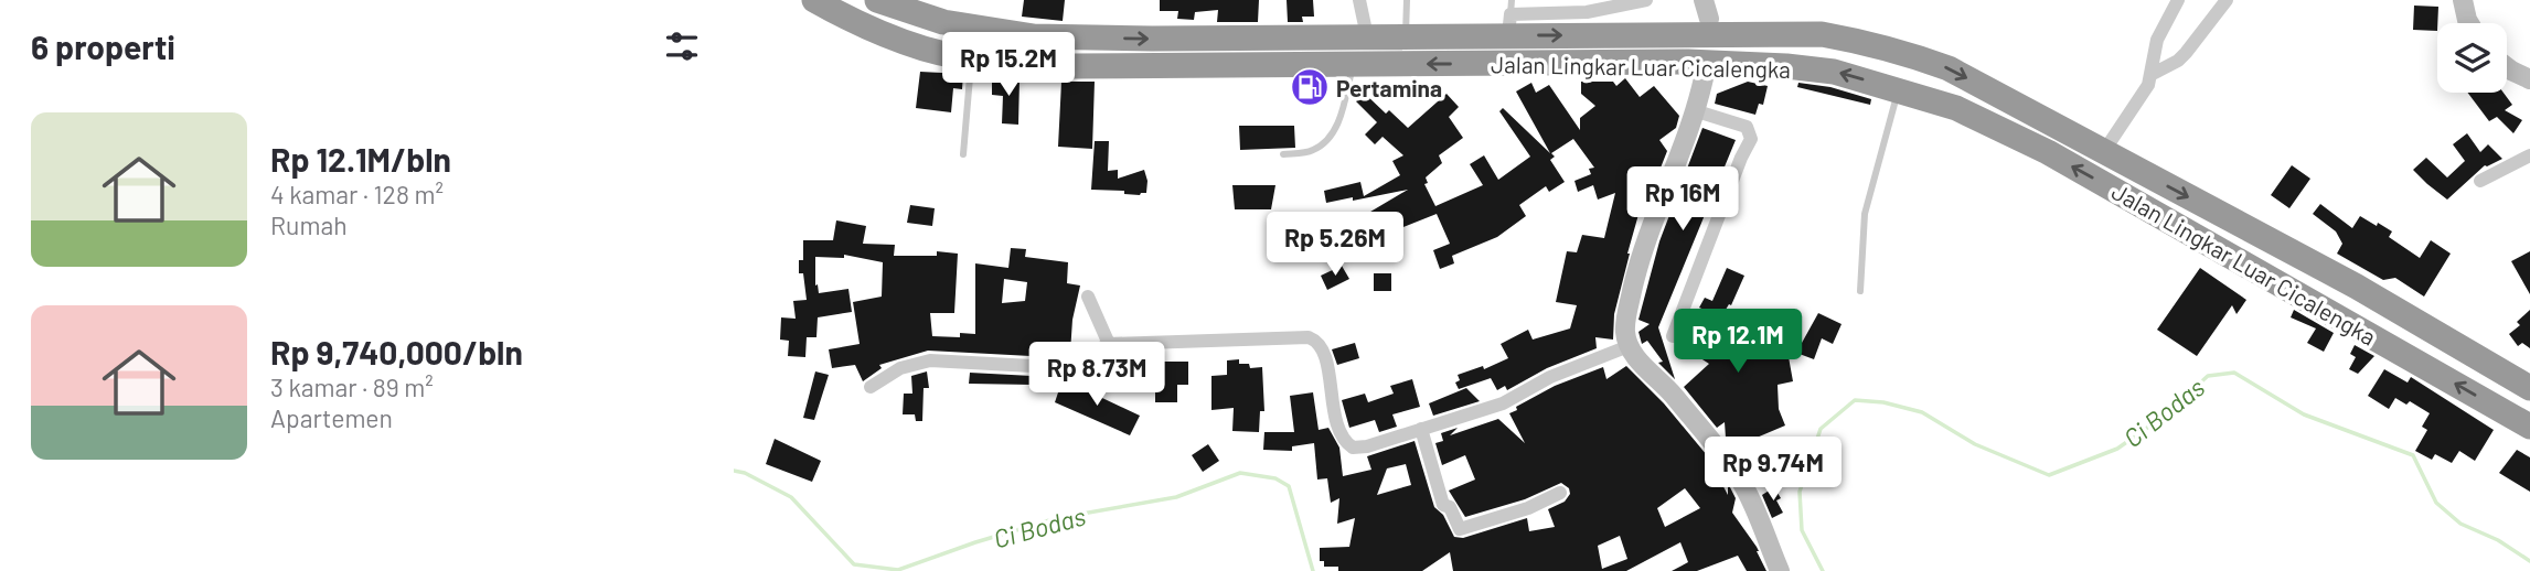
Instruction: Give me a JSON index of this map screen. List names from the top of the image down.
{
  "streets": {
    "highway": ["Jalan Lingkar Luar Cicalengka"]
  },
  "water": ["Ci Bodas"],
  "places": {
    "fuel station": ["Pertamina"]
  },
  "page": {
    "heading": "6 properti",
    "price": [
      "Rp 15.2M",
      "Rp 16M",
      "Rp 5.26M",
      "Rp 12.1M",
      "Rp 8.73M",
      "Rp 9.74M"
    ],
    "list": [
      {
        "name": "Rp 12.1M/bln",
        "note": "4 kamar · 128 m² · Rumah"
      },
      {
        "name": "Rp 9,740,000/bln",
        "note": "3 kamar · 89 m² · Apartemen"
      }
    ]
  }
}
